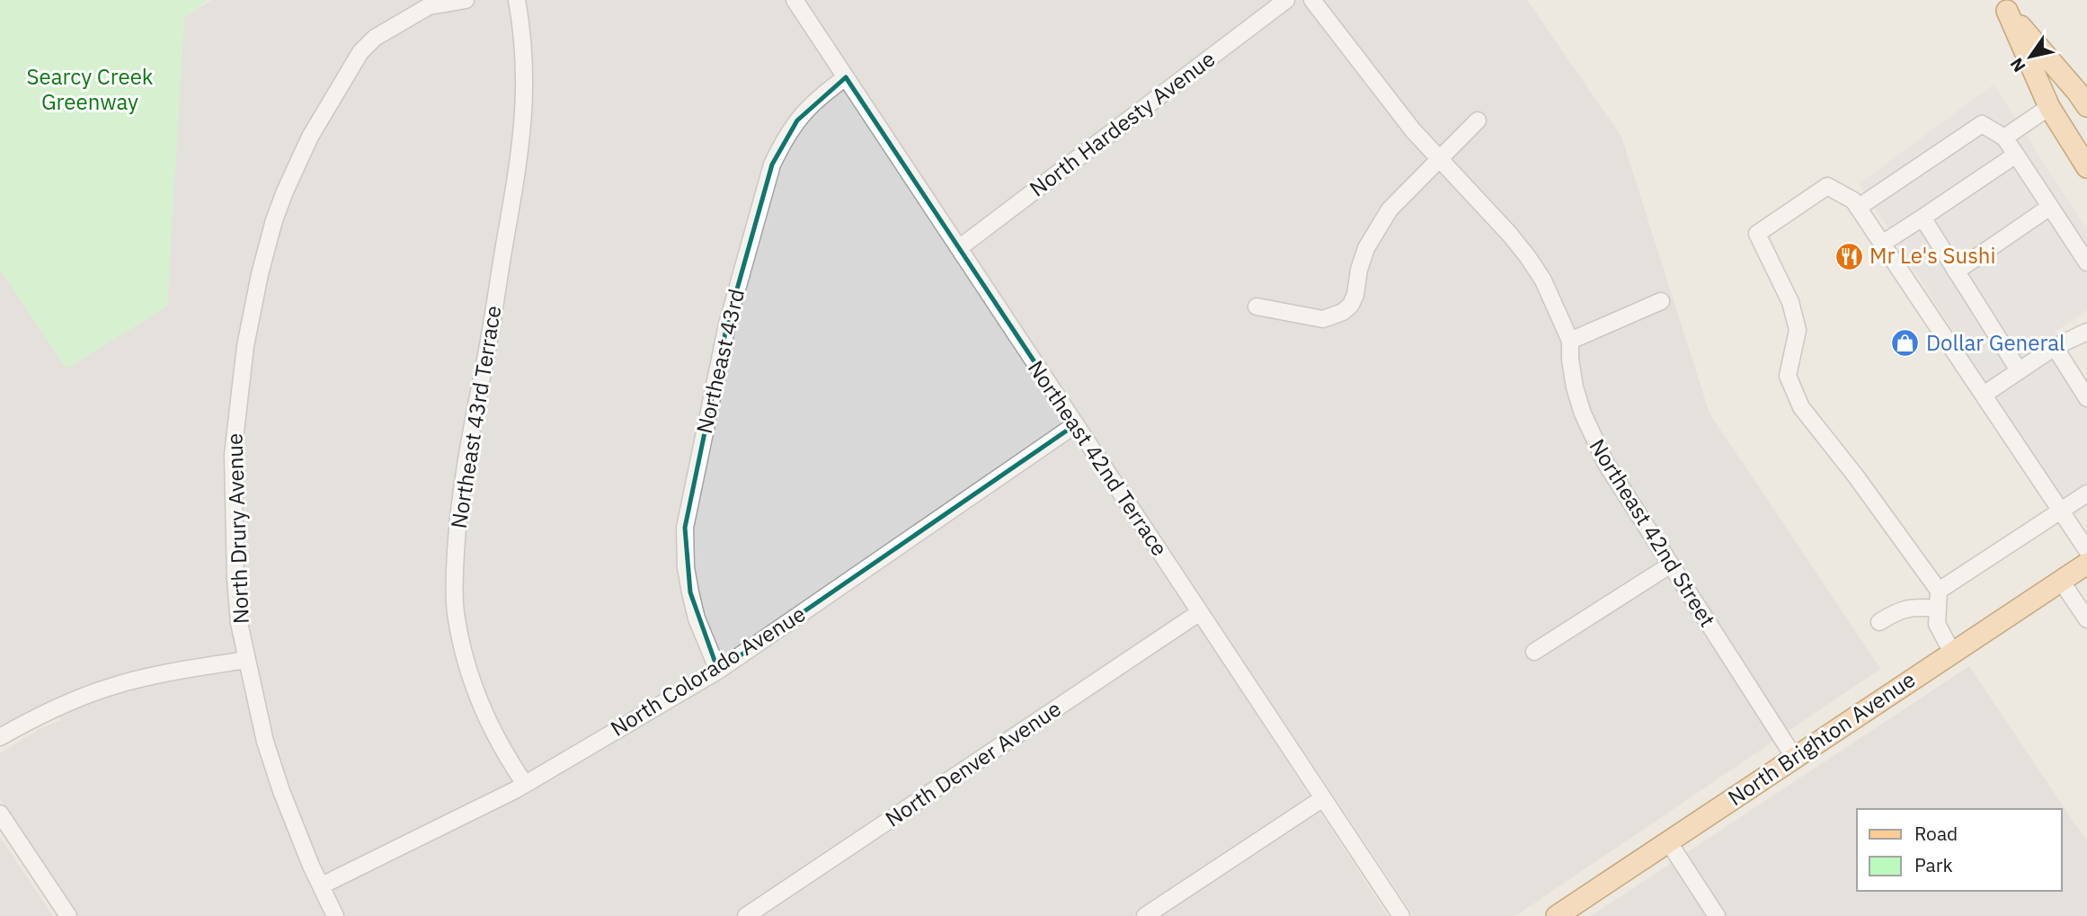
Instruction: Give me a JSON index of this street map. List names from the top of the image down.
{
  "streets": {
    "main road": ["North Brighton Avenue"],
    "street": [
      "North Hardesty Avenue",
      "Northeast 43rd",
      "Northeast 43rd Terrace",
      "Northeast 42nd Terrace",
      "North Drury Avenue",
      "Northeast 42nd Street",
      "North Colorado Avenue",
      "North Denver Avenue"
    ]
  },
  "crossings": [
    ["North Hardesty Avenue", "Northeast 42nd Terrace"],
    ["Northeast 43rd", "Northeast 42nd Terrace"],
    ["Northeast 43rd", "North Colorado Avenue"],
    ["Northeast 43rd Terrace", "North Colorado Avenue"],
    ["Northeast 42nd Terrace", "North Colorado Avenue"],
    ["Northeast 42nd Terrace", "North Denver Avenue"],
    ["North Drury Avenue", "North Colorado Avenue"],
    ["Northeast 42nd Street", "North Brighton Avenue"]
  ],
  "parks": ["Searcy Creek Greenway"],
  "places": {
    "restaurant": ["Mr Le's Sushi"],
    "shop": ["Dollar General"]
  },
  "legend": ["Road", "Park"],
  "north": "bottom left"
}
